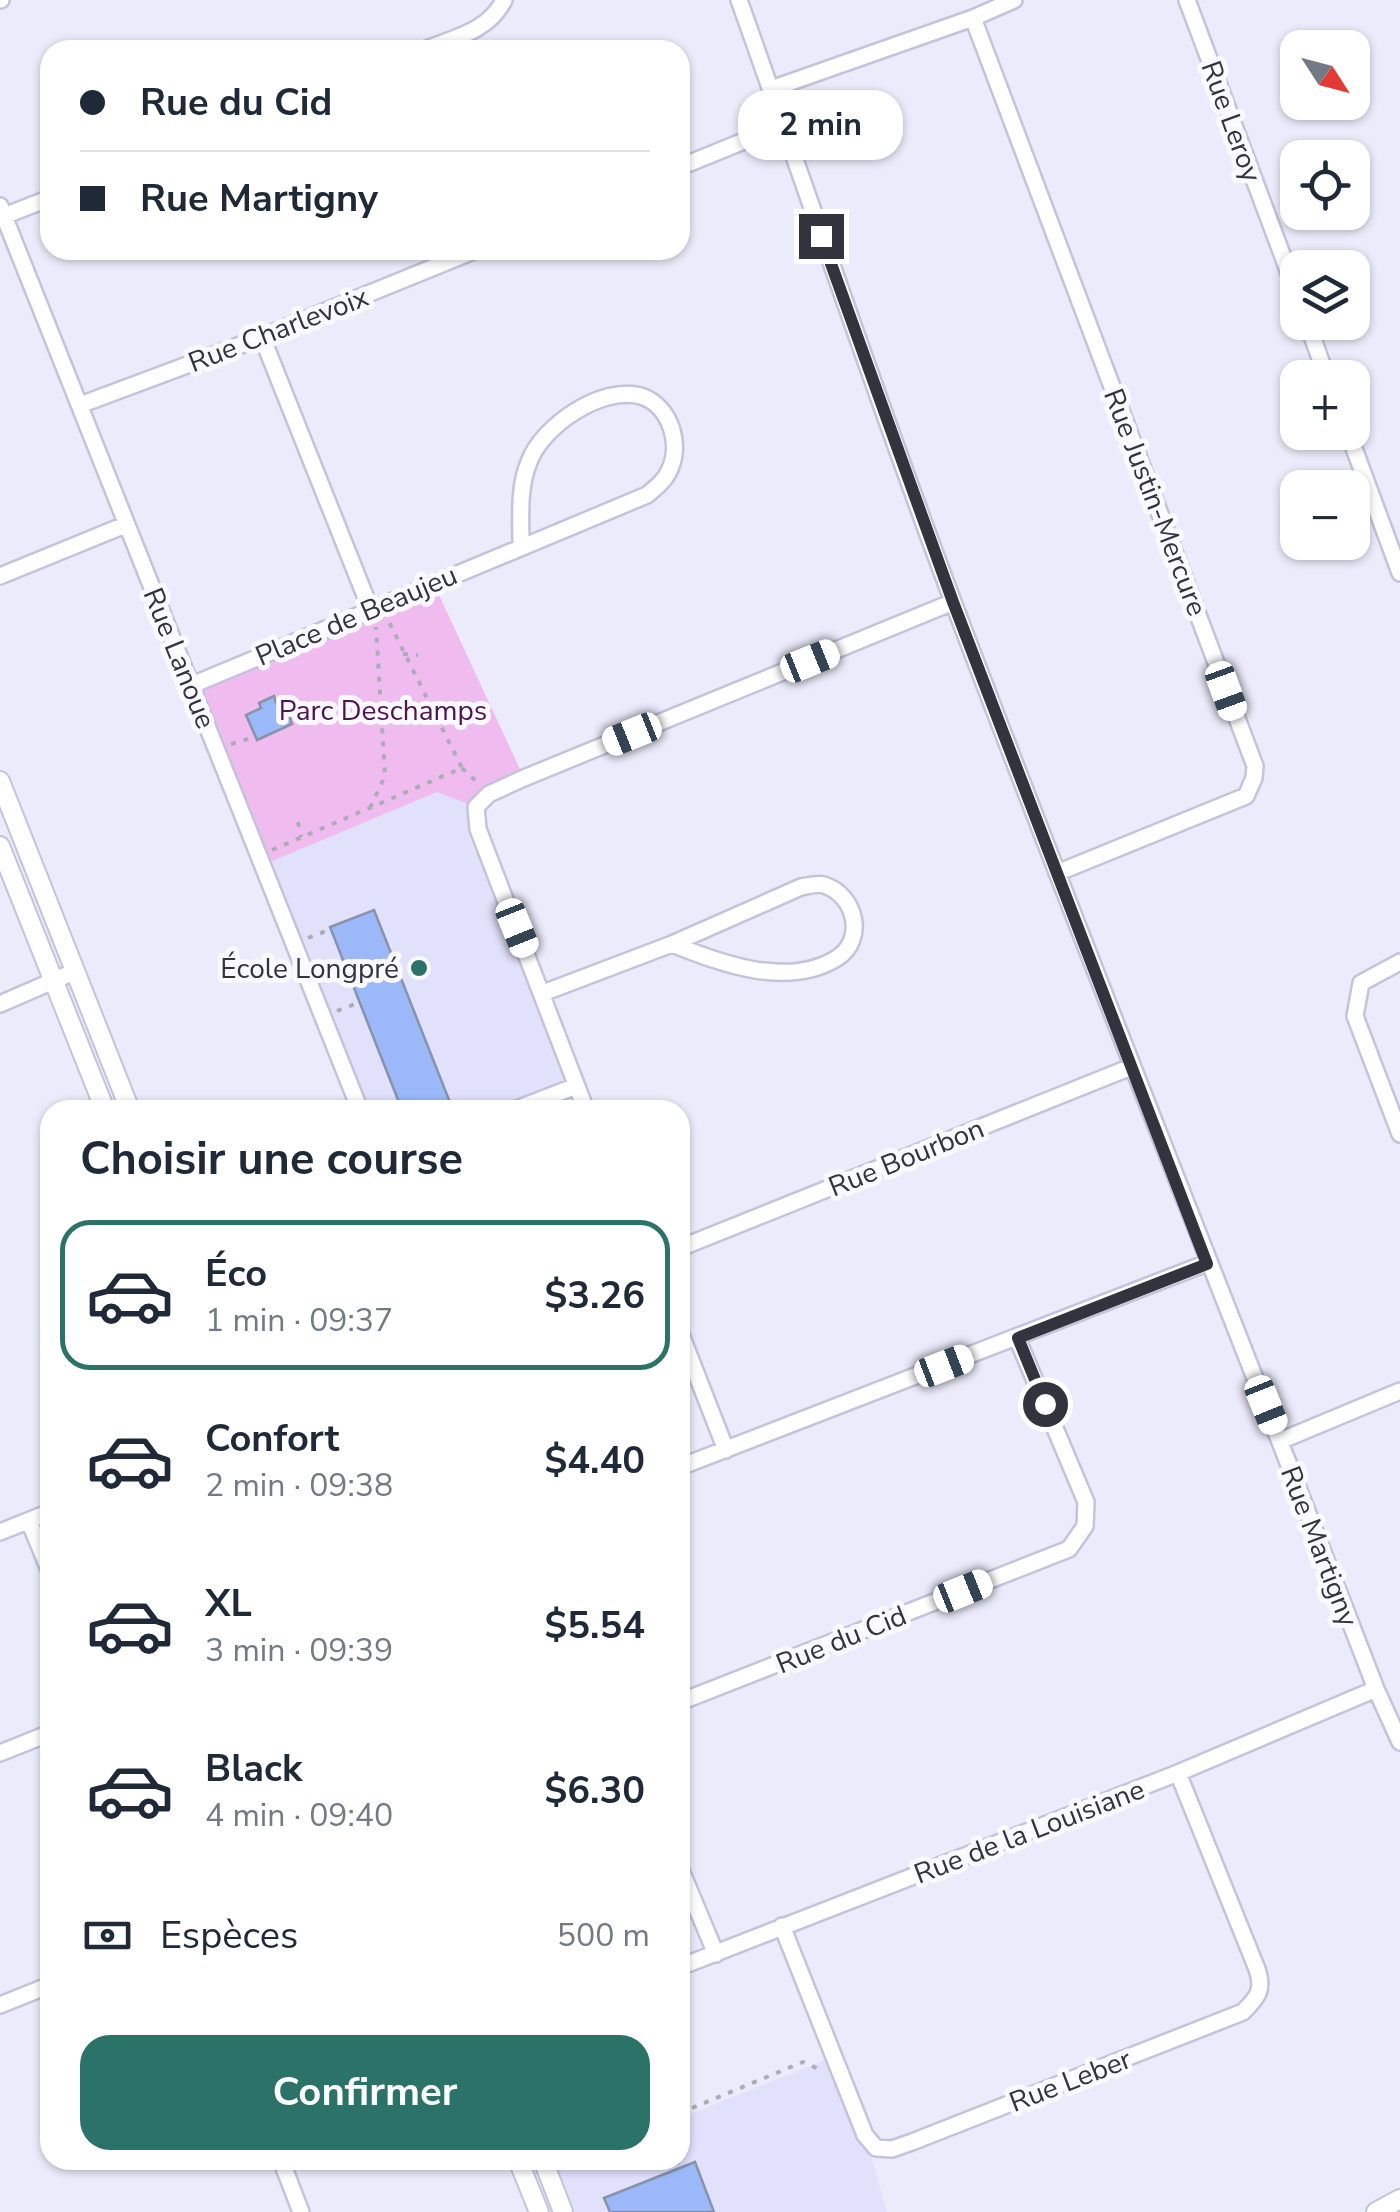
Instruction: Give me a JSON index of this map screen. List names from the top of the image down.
{
  "streets": {
    "street": [
      "Rue Leroy",
      "Rue Charlevoix",
      "Rue Justin-Mercure",
      "Place de Beaujeu",
      "Rue Lanoue",
      "Rue Bourbon",
      "Rue Martigny",
      "Rue du Cid",
      "Rue de la Louisiane",
      "Rue Leber"
    ]
  },
  "crossings": [
    ["Rue Charlevoix", "Rue Lanoue"],
    ["Rue Justin-Mercure", "Rue Martigny"],
    ["Place de Beaujeu", "Rue Lanoue"],
    ["Rue Bourbon", "Rue Martigny"],
    ["Rue Martigny", "Rue de la Louisiane"],
    ["Rue de la Louisiane", "Rue Leber"]
  ],
  "parks": ["Parc Deschamps"],
  "places": ["École Longpré"],
  "north": "bottom right",
  "page": {
    "map_buttons": ["+", "−"],
    "banner": ["Rue du Cid", "Rue Martigny"],
    "bubble": "2 min",
    "heading": "Choisir une course",
    "list": [
      {
        "name": "Éco",
        "note": "1 min · 09:37",
        "value": "$3.26"
      },
      {
        "name": "Confort",
        "note": "2 min · 09:38",
        "value": "$4.40"
      },
      {
        "name": "XL",
        "note": "3 min · 09:39",
        "value": "$5.54"
      },
      {
        "name": "Black",
        "note": "4 min · 09:40",
        "value": "$6.30"
      }
    ],
    "pay": ["Espèces", "500 m"],
    "buttons": "Confirmer"
  }
}
